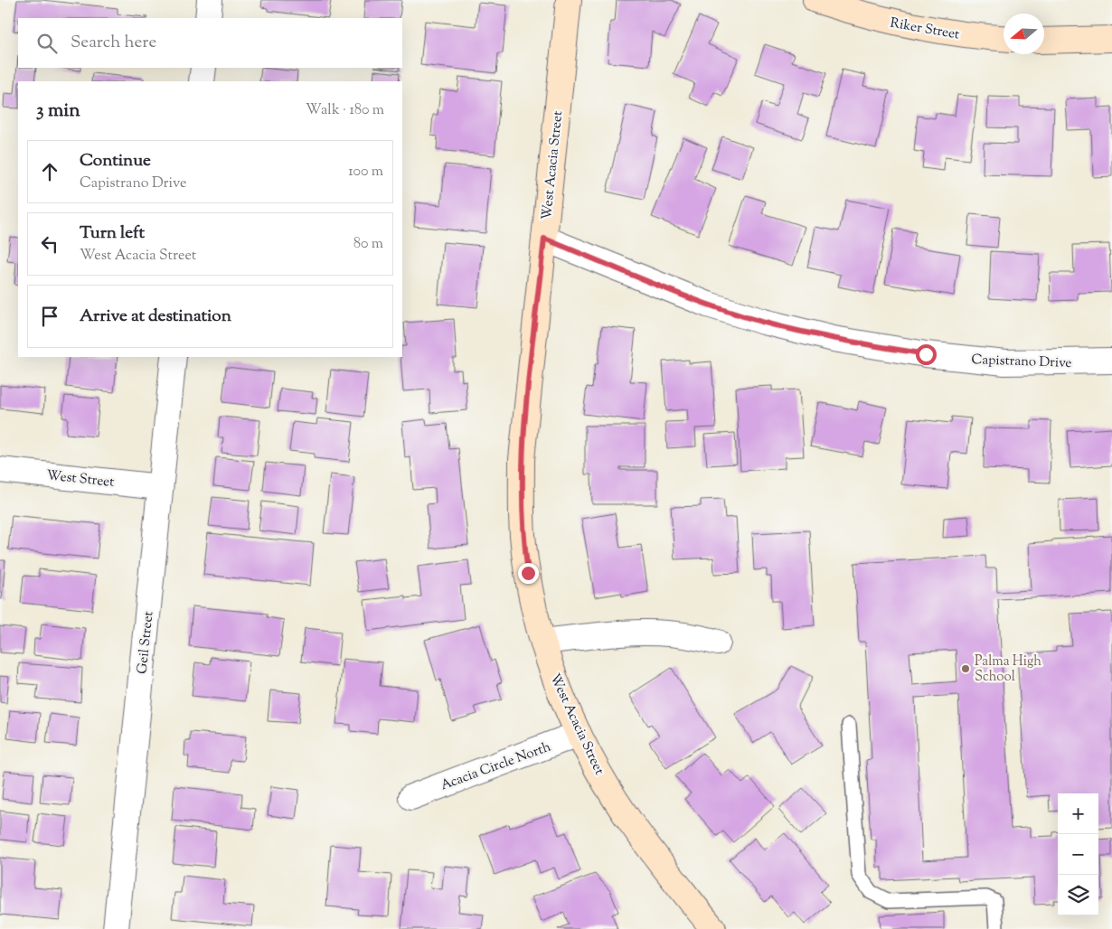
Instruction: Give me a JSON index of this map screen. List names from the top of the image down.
{
  "streets": {
    "street": [
      "Riker Street",
      "West Acacia Street",
      "Capistrano Drive",
      "West Street",
      "Geil Street",
      "Acacia Circle North"
    ]
  },
  "crossings": [
    ["West Acacia Street", "Capistrano Drive"],
    ["West Acacia Street", "Acacia Circle North"],
    ["West Street", "Geil Street"]
  ],
  "places": ["Palma High School"],
  "north": "left",
  "page": {
    "search": "Search here",
    "heading": ["3 min", "Walk · 180 m"],
    "list": [
      ["Continue", "Capistrano Drive", "100 m"],
      ["Turn left", "West Acacia Street", "80 m"],
      "Arrive at destination"
    ],
    "map_buttons": ["+", "−"]
  }
}
